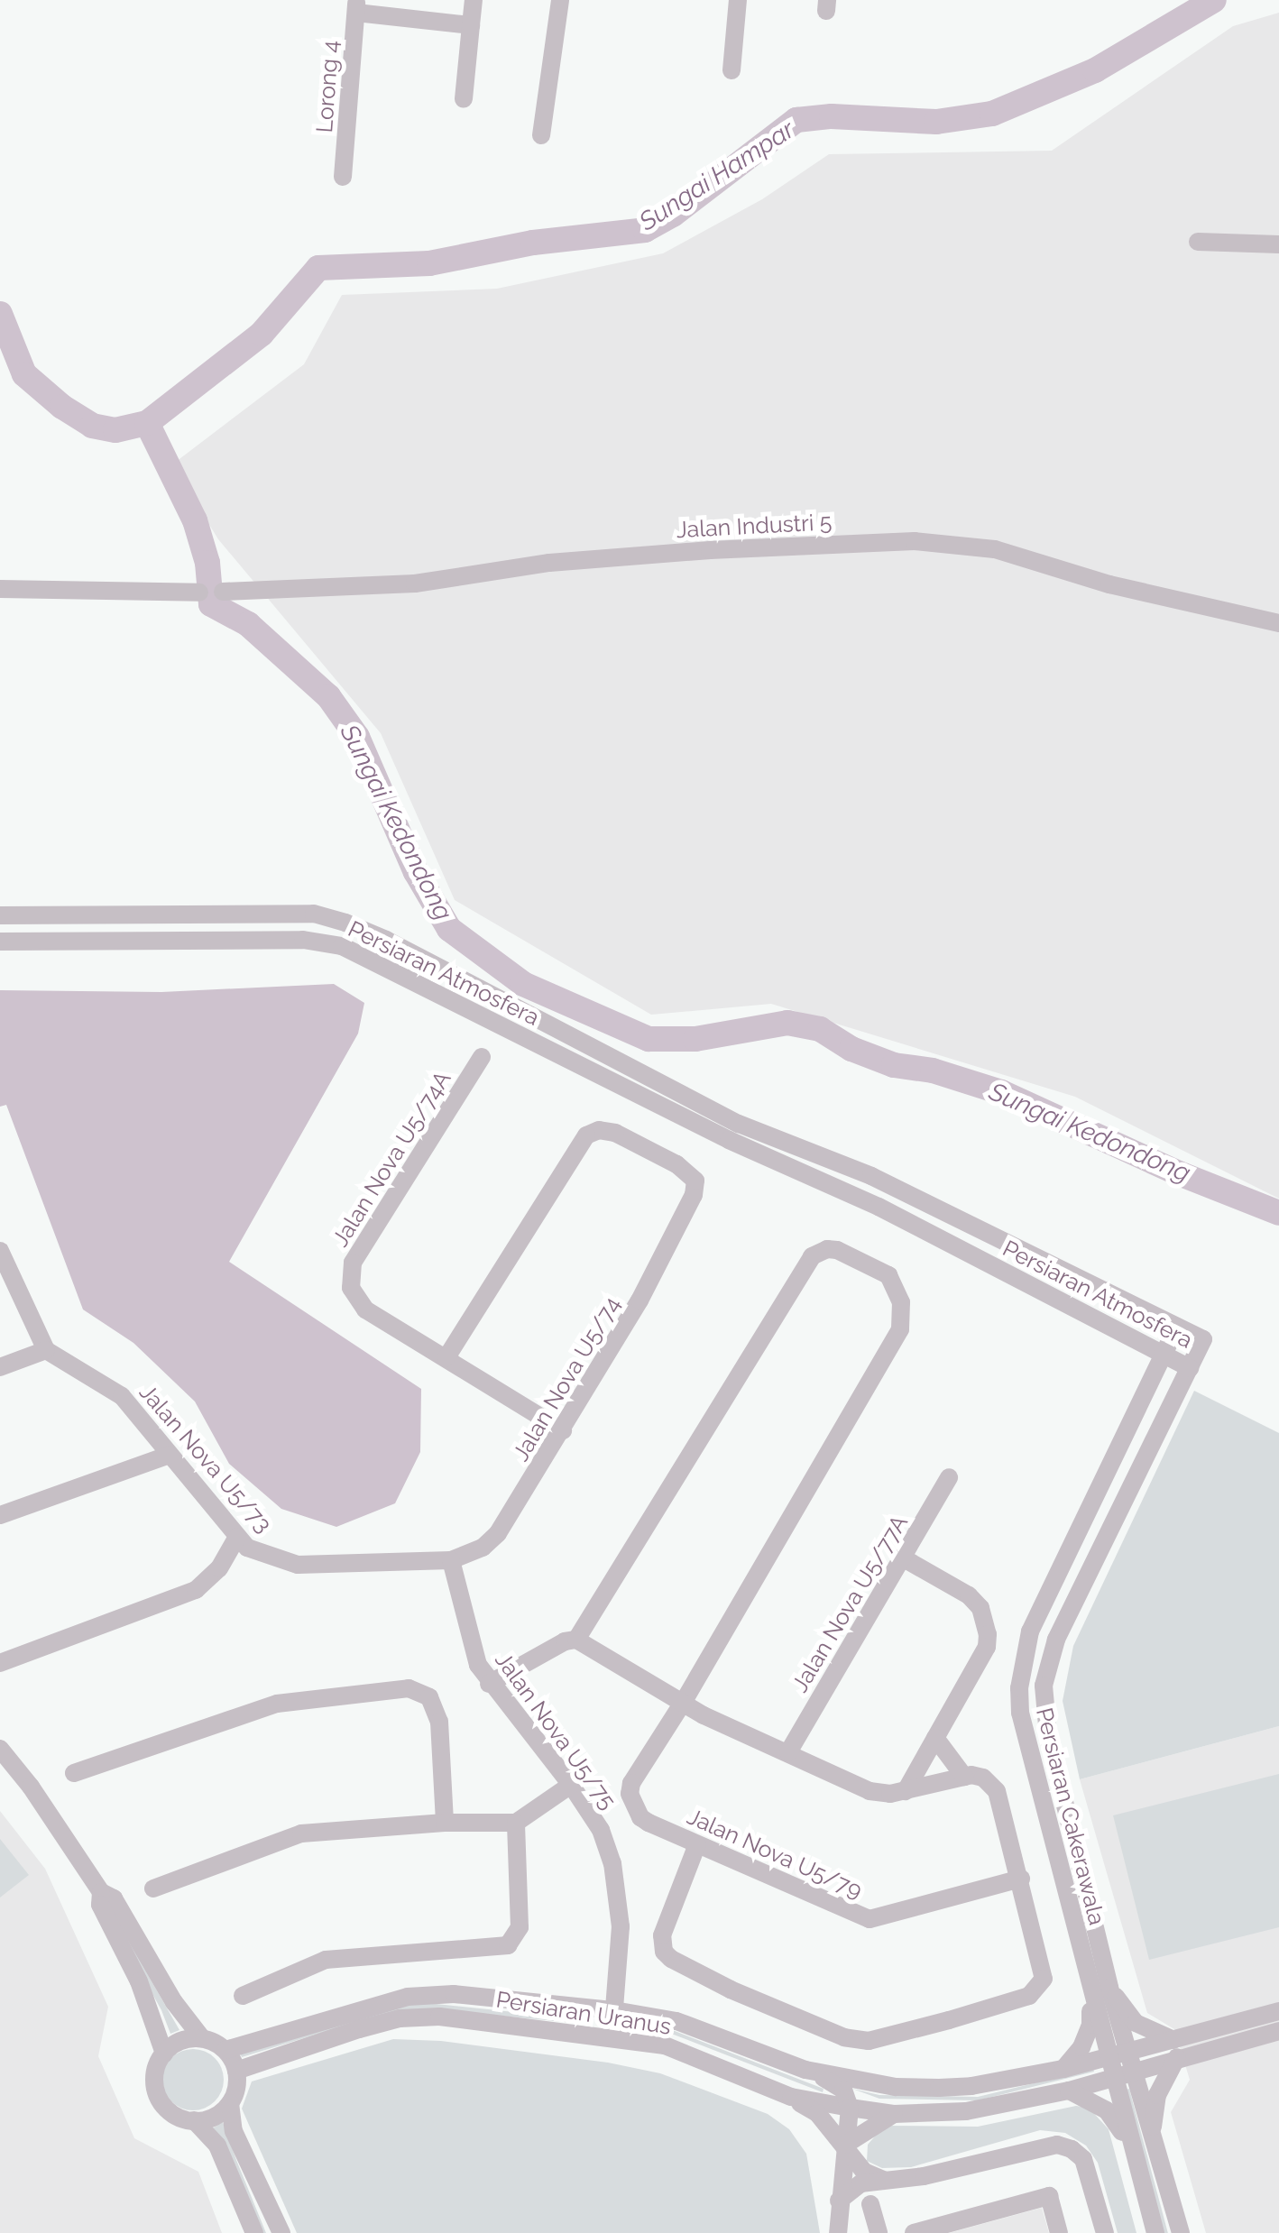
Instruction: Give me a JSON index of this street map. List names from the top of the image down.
{
  "streets": {
    "street": [
      "Lorong 4",
      "Jalan Industri 5",
      "Persiaran Atmosfera",
      "Jalan Nova U5/74A",
      "Jalan Nova U5/74",
      "Jalan Nova U5/73",
      "Jalan Nova U5/77A",
      "Jalan Nova U5/75",
      "Persiaran Cakerawala",
      "Jalan Nova U5/79",
      "Persiaran Uranus"
    ]
  },
  "crossings": [
    ["Persiaran Atmosfera", "Persiaran Cakerawala"],
    ["Jalan Nova U5/74A", "Jalan Nova U5/74"],
    ["Jalan Nova U5/74", "Jalan Nova U5/73"],
    ["Jalan Nova U5/74", "Jalan Nova U5/75"],
    ["Jalan Nova U5/73", "Jalan Nova U5/75"],
    ["Jalan Nova U5/75", "Persiaran Uranus"],
    ["Persiaran Cakerawala", "Persiaran Uranus"]
  ],
  "water": ["Sungai Hampar", "Sungai Kedondong"]
}
